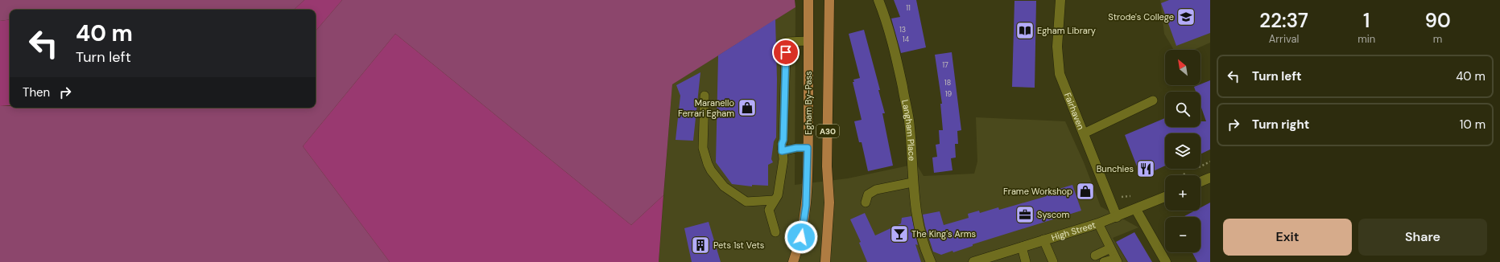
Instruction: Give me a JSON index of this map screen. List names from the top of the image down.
{
  "streets": {
    "main road": ["Egham By-Pass", "A30"],
    "street": ["Fairhaven", "Langham Place", "High Street"]
  },
  "crossings": [
    ["Fairhaven", "High Street"]
  ],
  "places": {
    "school or university": ["Strode's College"],
    "library": ["Egham Library"],
    "shop": ["Maranello Ferrari Egham", "Frame Workshop"],
    "restaurant": ["Bunchies"],
    "office": ["Syscom"],
    "bar": ["The King's Arms"],
    "building": ["Pets 1st Vets"]
  },
  "house_numbers": [
    "11",
    "13",
    "14",
    "17",
    "18",
    "19"
  ],
  "north": "top left",
  "page": {
    "eta": [
      "22:37",
      "Arrival",
      "1",
      "min",
      "90",
      "m"
    ],
    "turn": ["40 m", "Turn left"],
    "map_buttons": ["+", "−"],
    "list": [
      {
        "name": "Turn left",
        "value": "40 m"
      },
      {
        "name": "Turn right",
        "value": "10 m"
      }
    ],
    "then": "Then",
    "buttons": ["Exit", "Share"]
  }
}
